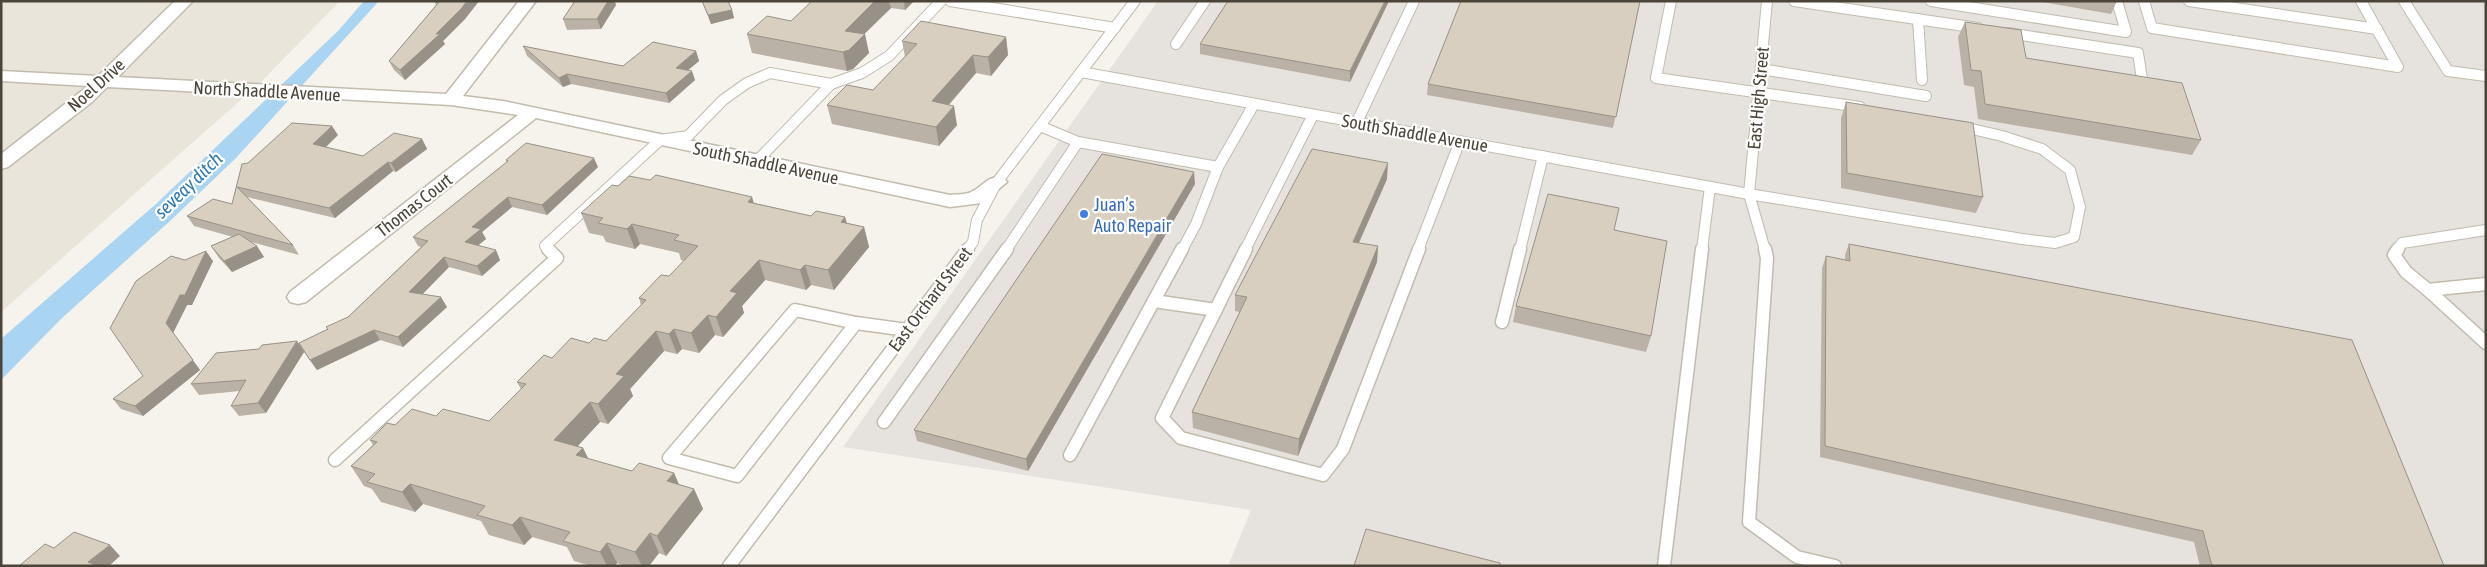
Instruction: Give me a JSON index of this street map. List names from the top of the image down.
{
  "streets": {
    "street": [
      "Noel Drive",
      "North Shaddle Avenue",
      "South Shaddle Avenue",
      "Thomas Court"
    ],
    "lane": ["East High Street", "East Orchard Street"]
  },
  "crossings": [
    ["Noel Drive", "North Shaddle Avenue"],
    ["North Shaddle Avenue", "South Shaddle Avenue"],
    ["North Shaddle Avenue", "Thomas Court"],
    ["East High Street", "South Shaddle Avenue"],
    ["South Shaddle Avenue", "Thomas Court"],
    ["South Shaddle Avenue", "East Orchard Street"]
  ],
  "water": ["seveay ditch"],
  "places": ["Juan’s Auto Repair"]
}
